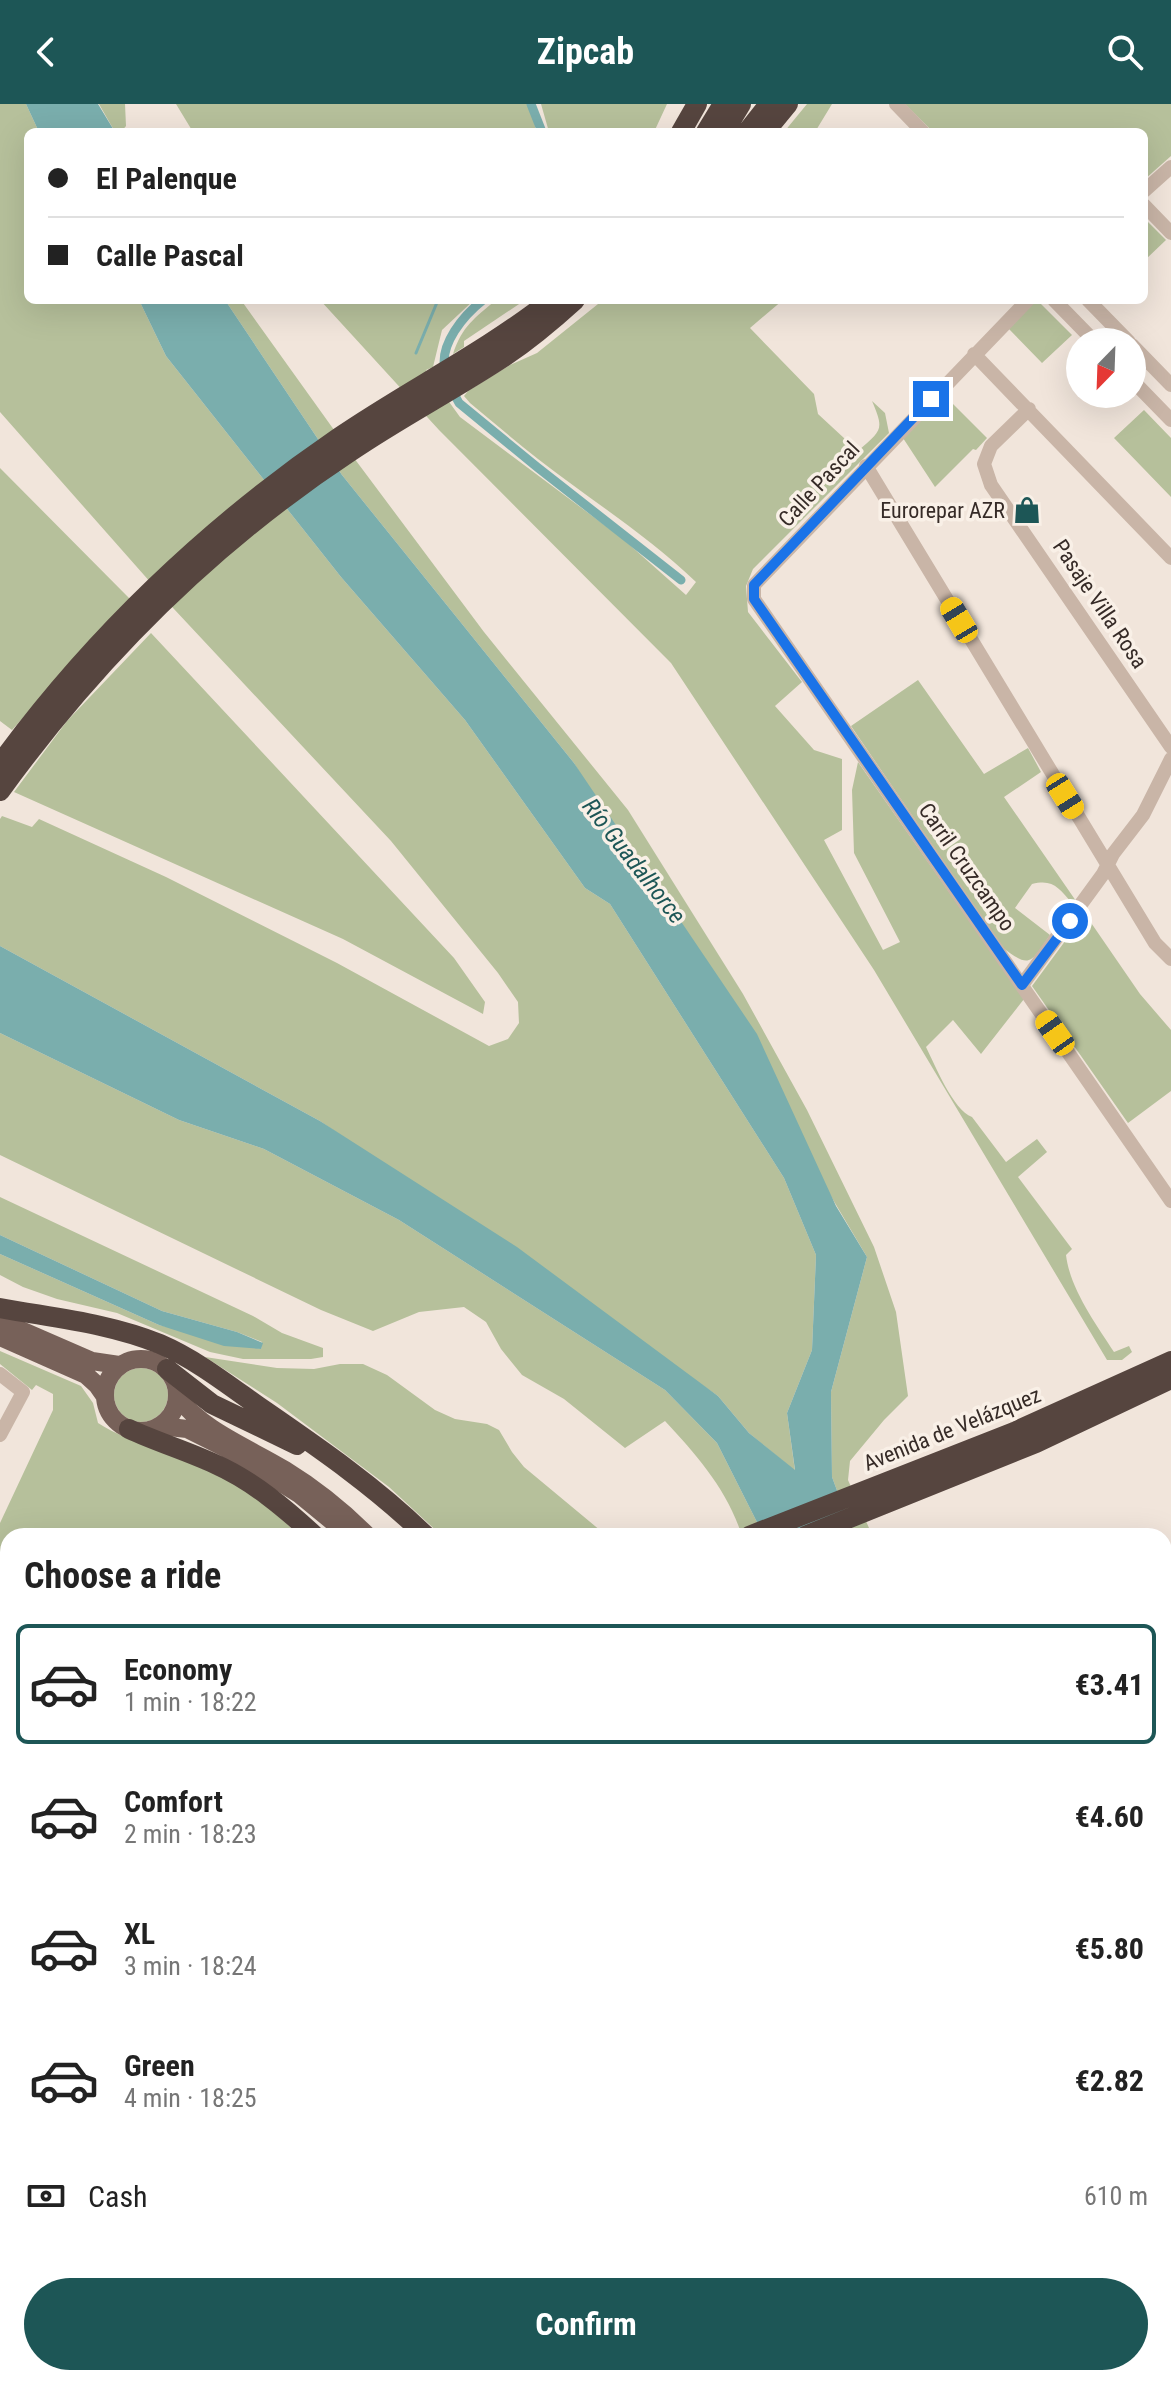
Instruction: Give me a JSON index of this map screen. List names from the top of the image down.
{
  "streets": {
    "highway": ["Avenida de Velázquez"],
    "street": ["Calle Pascal", "Pasaje Villa Rosa", "Carril Cruzcampo"]
  },
  "crossings": [
    ["Calle Pascal", "Carril Cruzcampo"]
  ],
  "water": ["Río Guadalhorce"],
  "places": {
    "shop": ["Eurorepar AZR"]
  },
  "north": "bottom left",
  "page": {
    "header": "Zipcab",
    "banner": ["El Palenque", "Calle Pascal"],
    "heading": "Choose a ride",
    "list": [
      {
        "name": "Economy",
        "note": "1 min · 18:22",
        "value": "€3.41"
      },
      {
        "name": "Comfort",
        "note": "2 min · 18:23",
        "value": "€4.60"
      },
      {
        "name": "XL",
        "note": "3 min · 18:24",
        "value": "€5.80"
      },
      {
        "name": "Green",
        "note": "4 min · 18:25",
        "value": "€2.82"
      }
    ],
    "pay": ["Cash", "610 m"],
    "buttons": "Confirm"
  }
}
